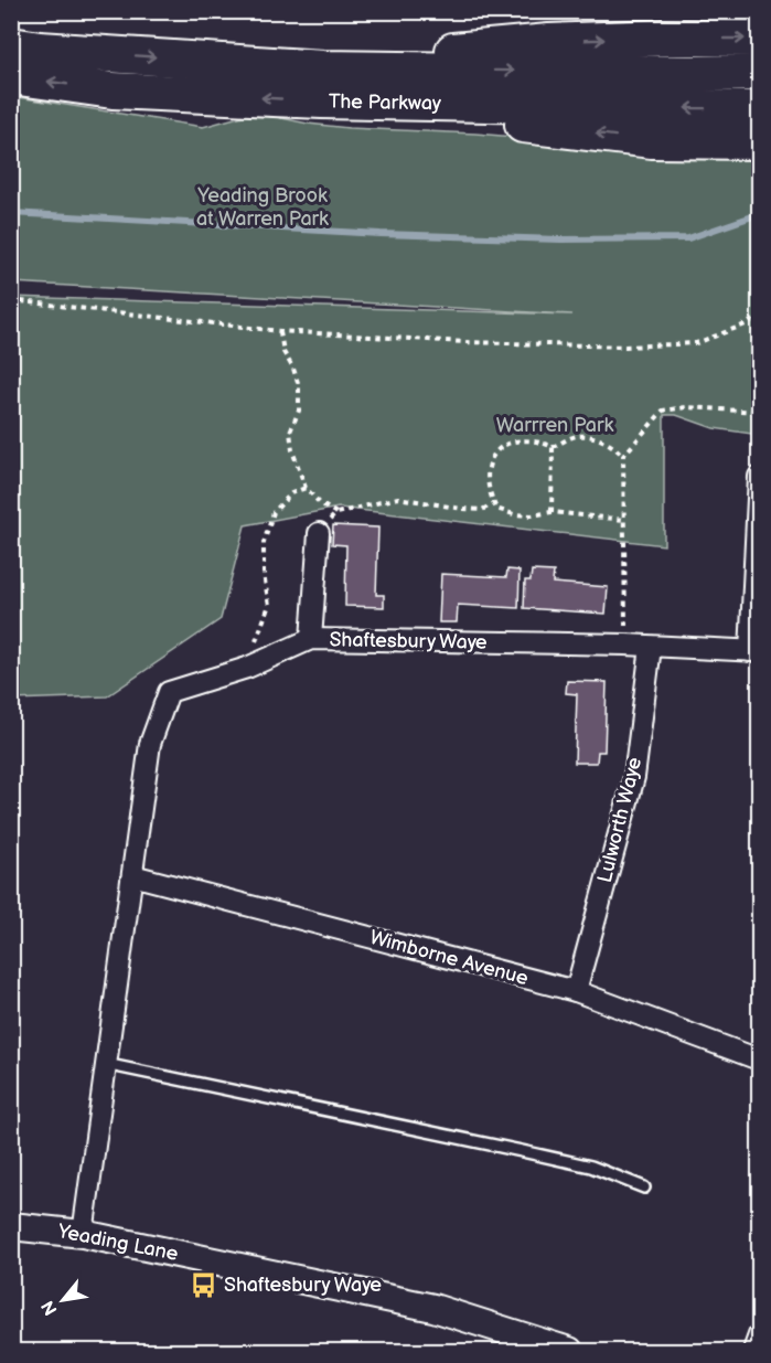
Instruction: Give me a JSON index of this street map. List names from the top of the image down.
{
  "streets": {
    "highway": ["The Parkway"],
    "street": [
      "Shaftesbury Waye",
      "Lulworth Waye",
      "Wimborne Avenue",
      "Yeading Lane"
    ]
  },
  "crossings": [
    ["Shaftesbury Waye", "Lulworth Waye"],
    ["Shaftesbury Waye", "Wimborne Avenue"],
    ["Shaftesbury Waye", "Yeading Lane"],
    ["Lulworth Waye", "Wimborne Avenue"]
  ],
  "parks": ["Yeading Brook at Warren Park", "Warrren Park"],
  "places": {
    "bus stop": ["Shaftesbury Waye"]
  },
  "north": "bottom left"
}
